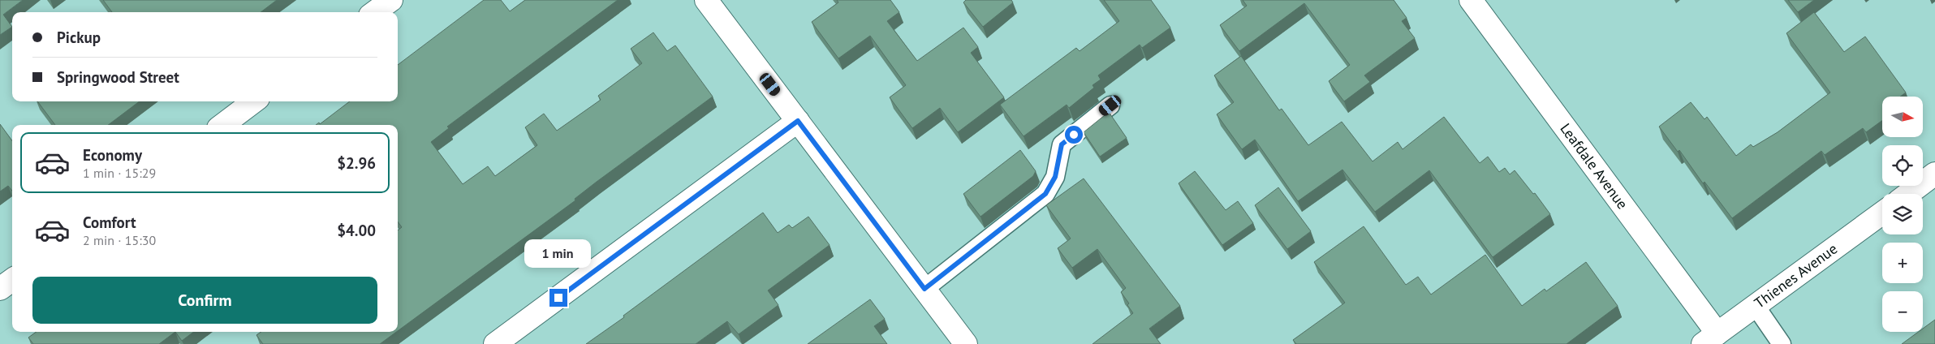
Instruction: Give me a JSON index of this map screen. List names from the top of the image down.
{
  "streets": {
    "street": ["Leafdale Avenue", "Thienes Avenue"]
  },
  "crossings": [
    ["Leafdale Avenue", "Thienes Avenue"]
  ],
  "north": "right",
  "page": {
    "banner": ["Pickup", "Springwood Street"],
    "map_buttons": ["+", "−"],
    "list": [
      {
        "name": "Economy",
        "note": "1 min · 15:29",
        "value": "$2.96"
      },
      {
        "name": "Comfort",
        "note": "2 min · 15:30",
        "value": "$4.00"
      }
    ],
    "bubble": "1 min",
    "buttons": "Confirm"
  }
}
